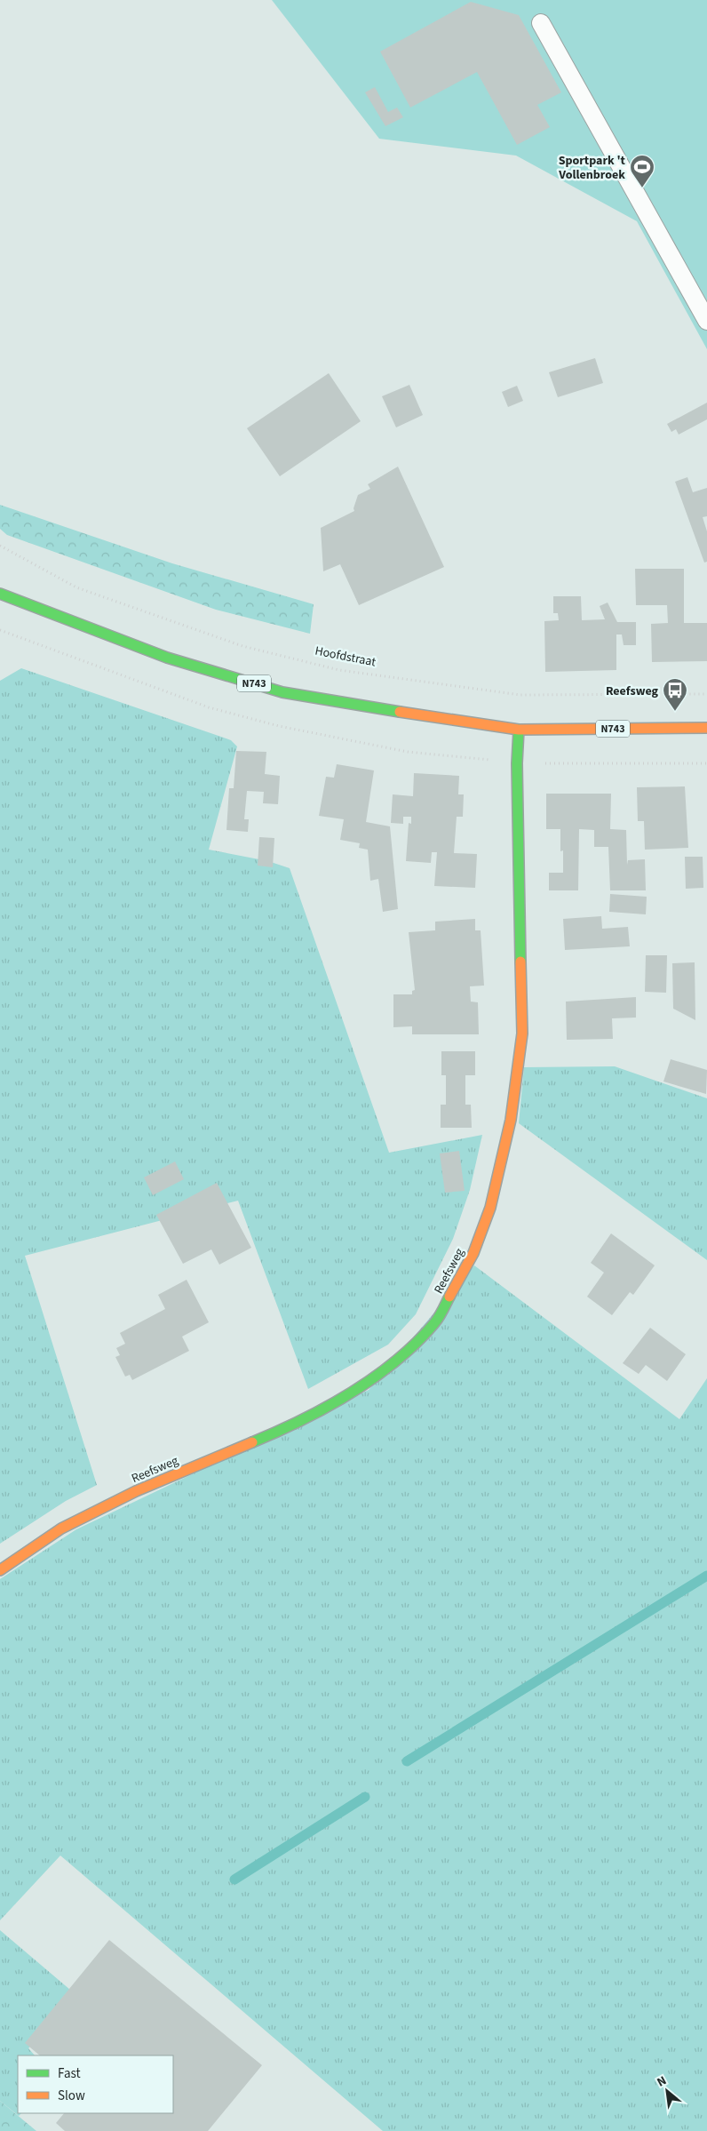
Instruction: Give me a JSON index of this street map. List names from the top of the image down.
{
  "streets": {
    "street": ["N743", "Reefsweg"],
    "path": ["Hoofdstraat"]
  },
  "crossings": [
    ["N743", "Reefsweg"]
  ],
  "places": {
    "sports": ["Sportpark 't Vollenbroek"],
    "bus stop": ["Reefsweg"]
  },
  "legend": ["Fast", "Slow"],
  "north": "top left"
}
